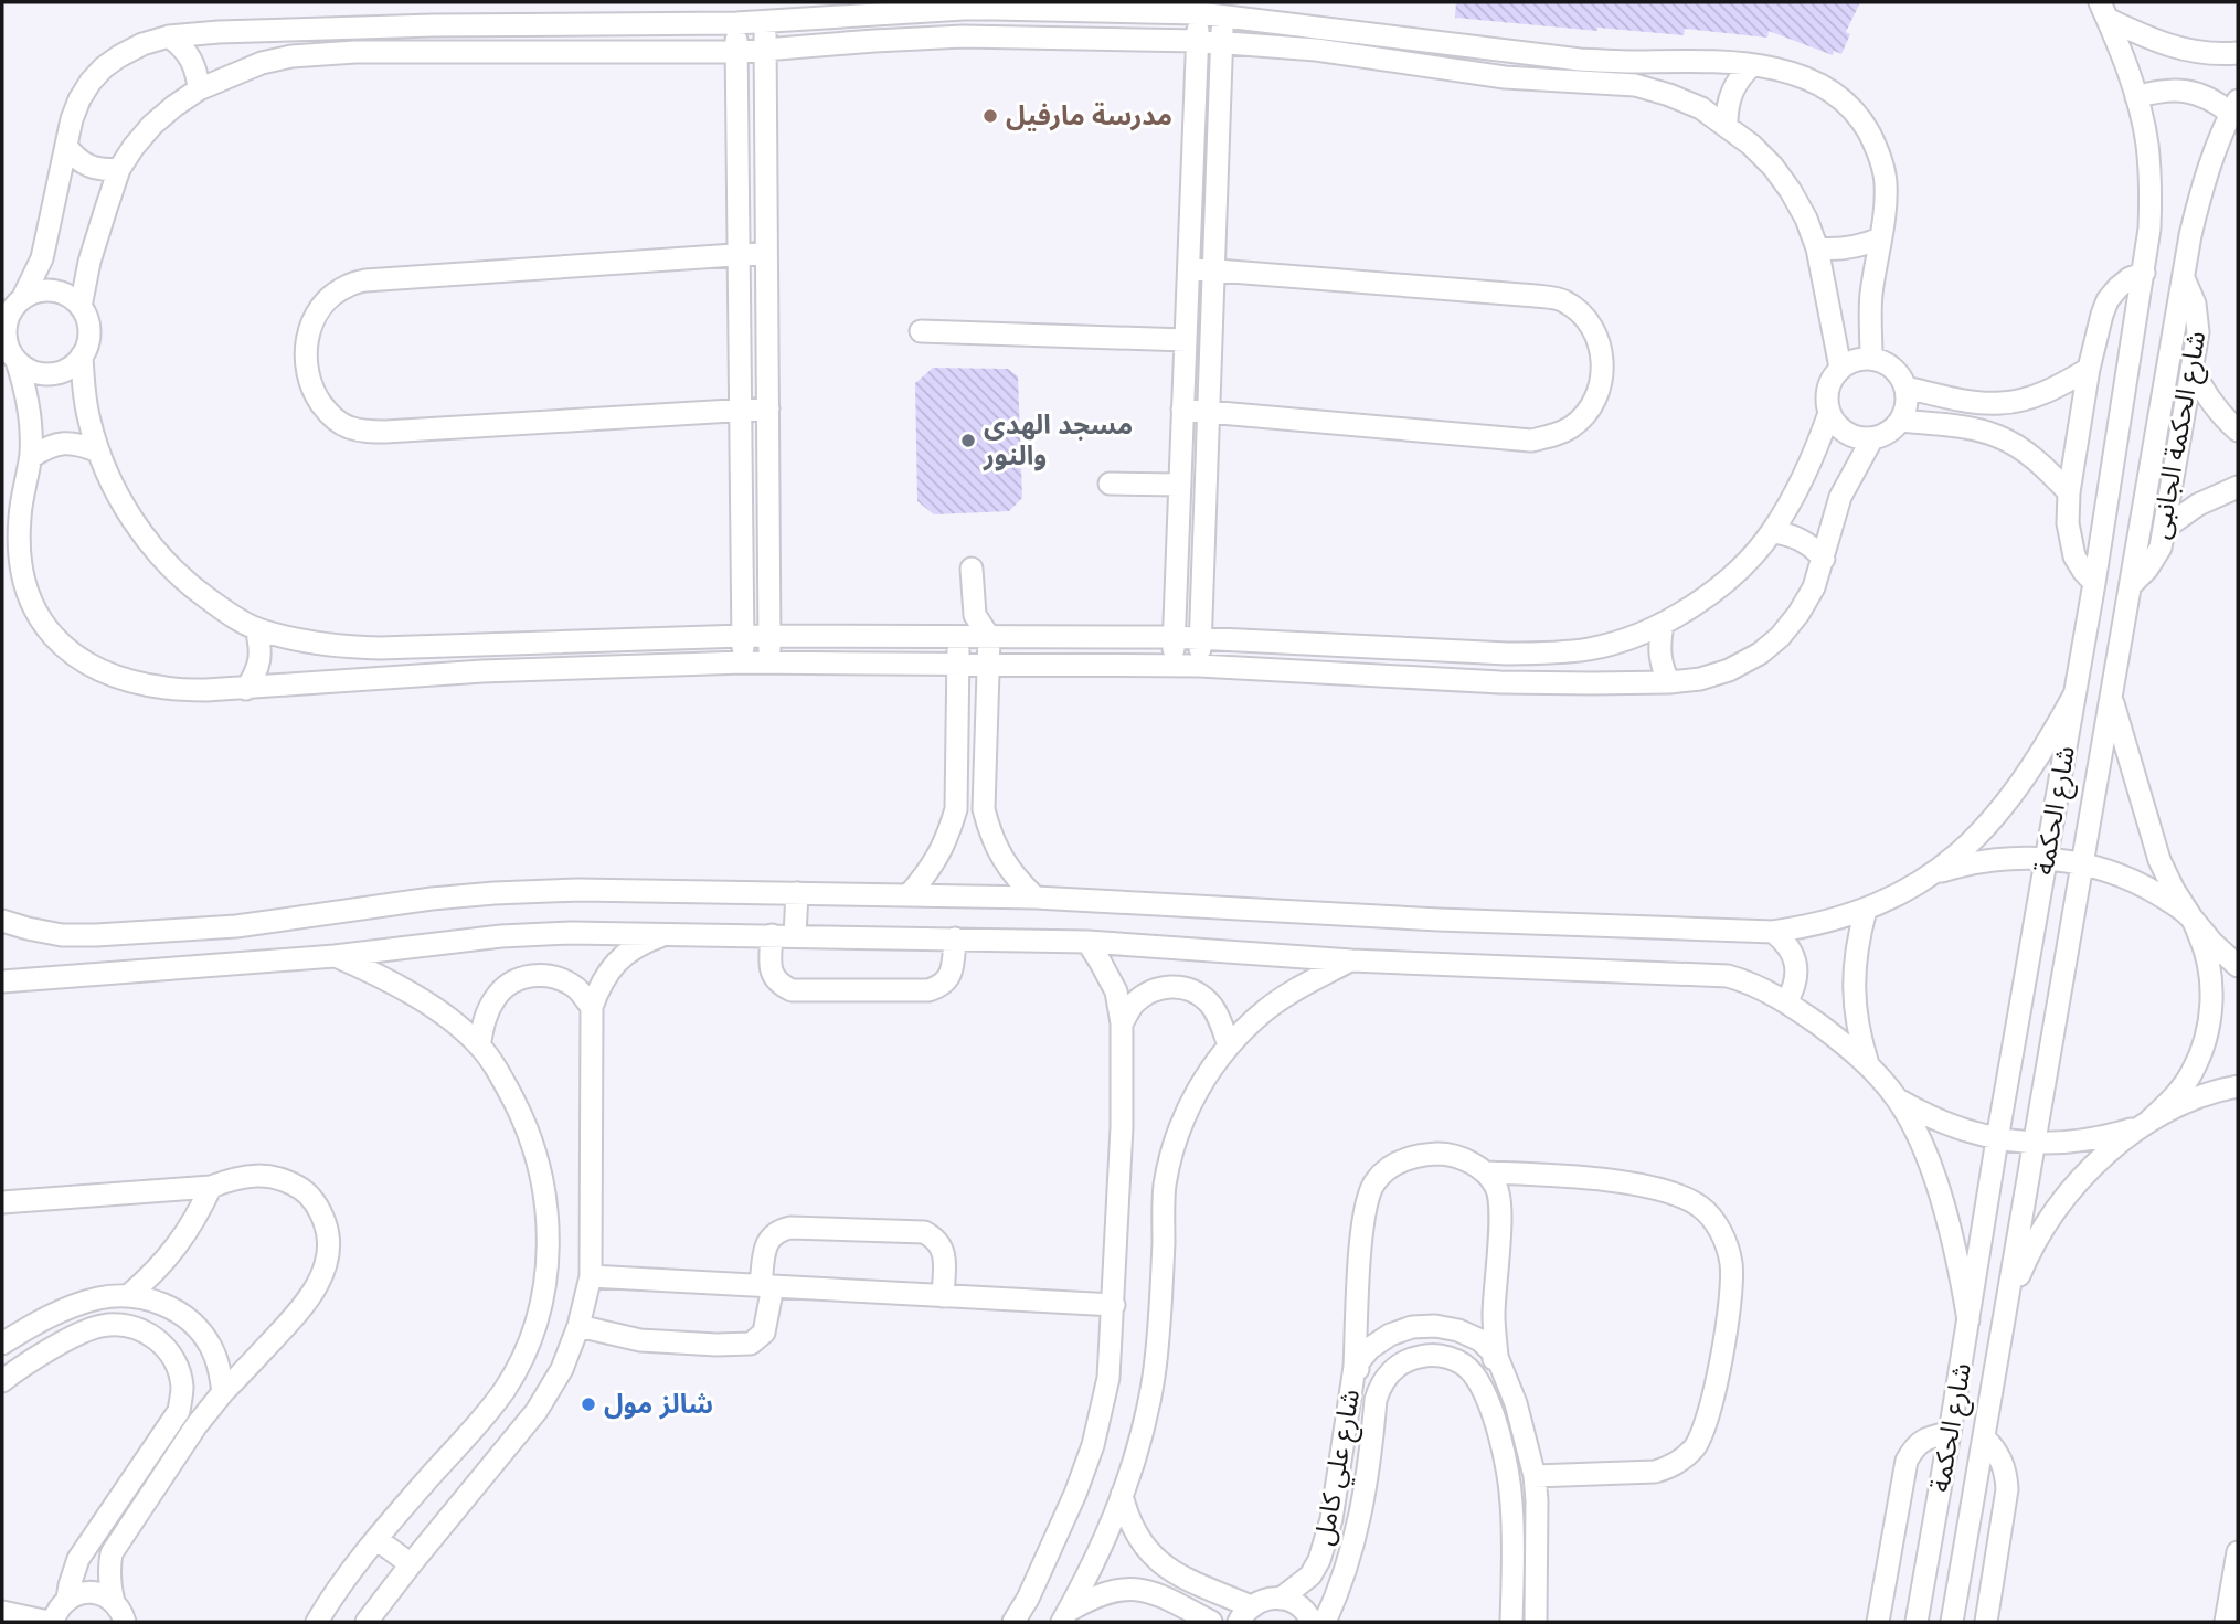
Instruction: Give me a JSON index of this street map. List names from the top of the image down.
{
  "streets": {
    "street": ["شارع الحكمة الجانبى", "شارع الحكمة", "شارع علي كامل"]
  },
  "crossings": [
    ["شارع الحكمة الجانبى", "شارع الحكمة"]
  ],
  "places": ["مدرسة مارفيل", "مسجد الهدى والنور", "شالز مول"]
}
